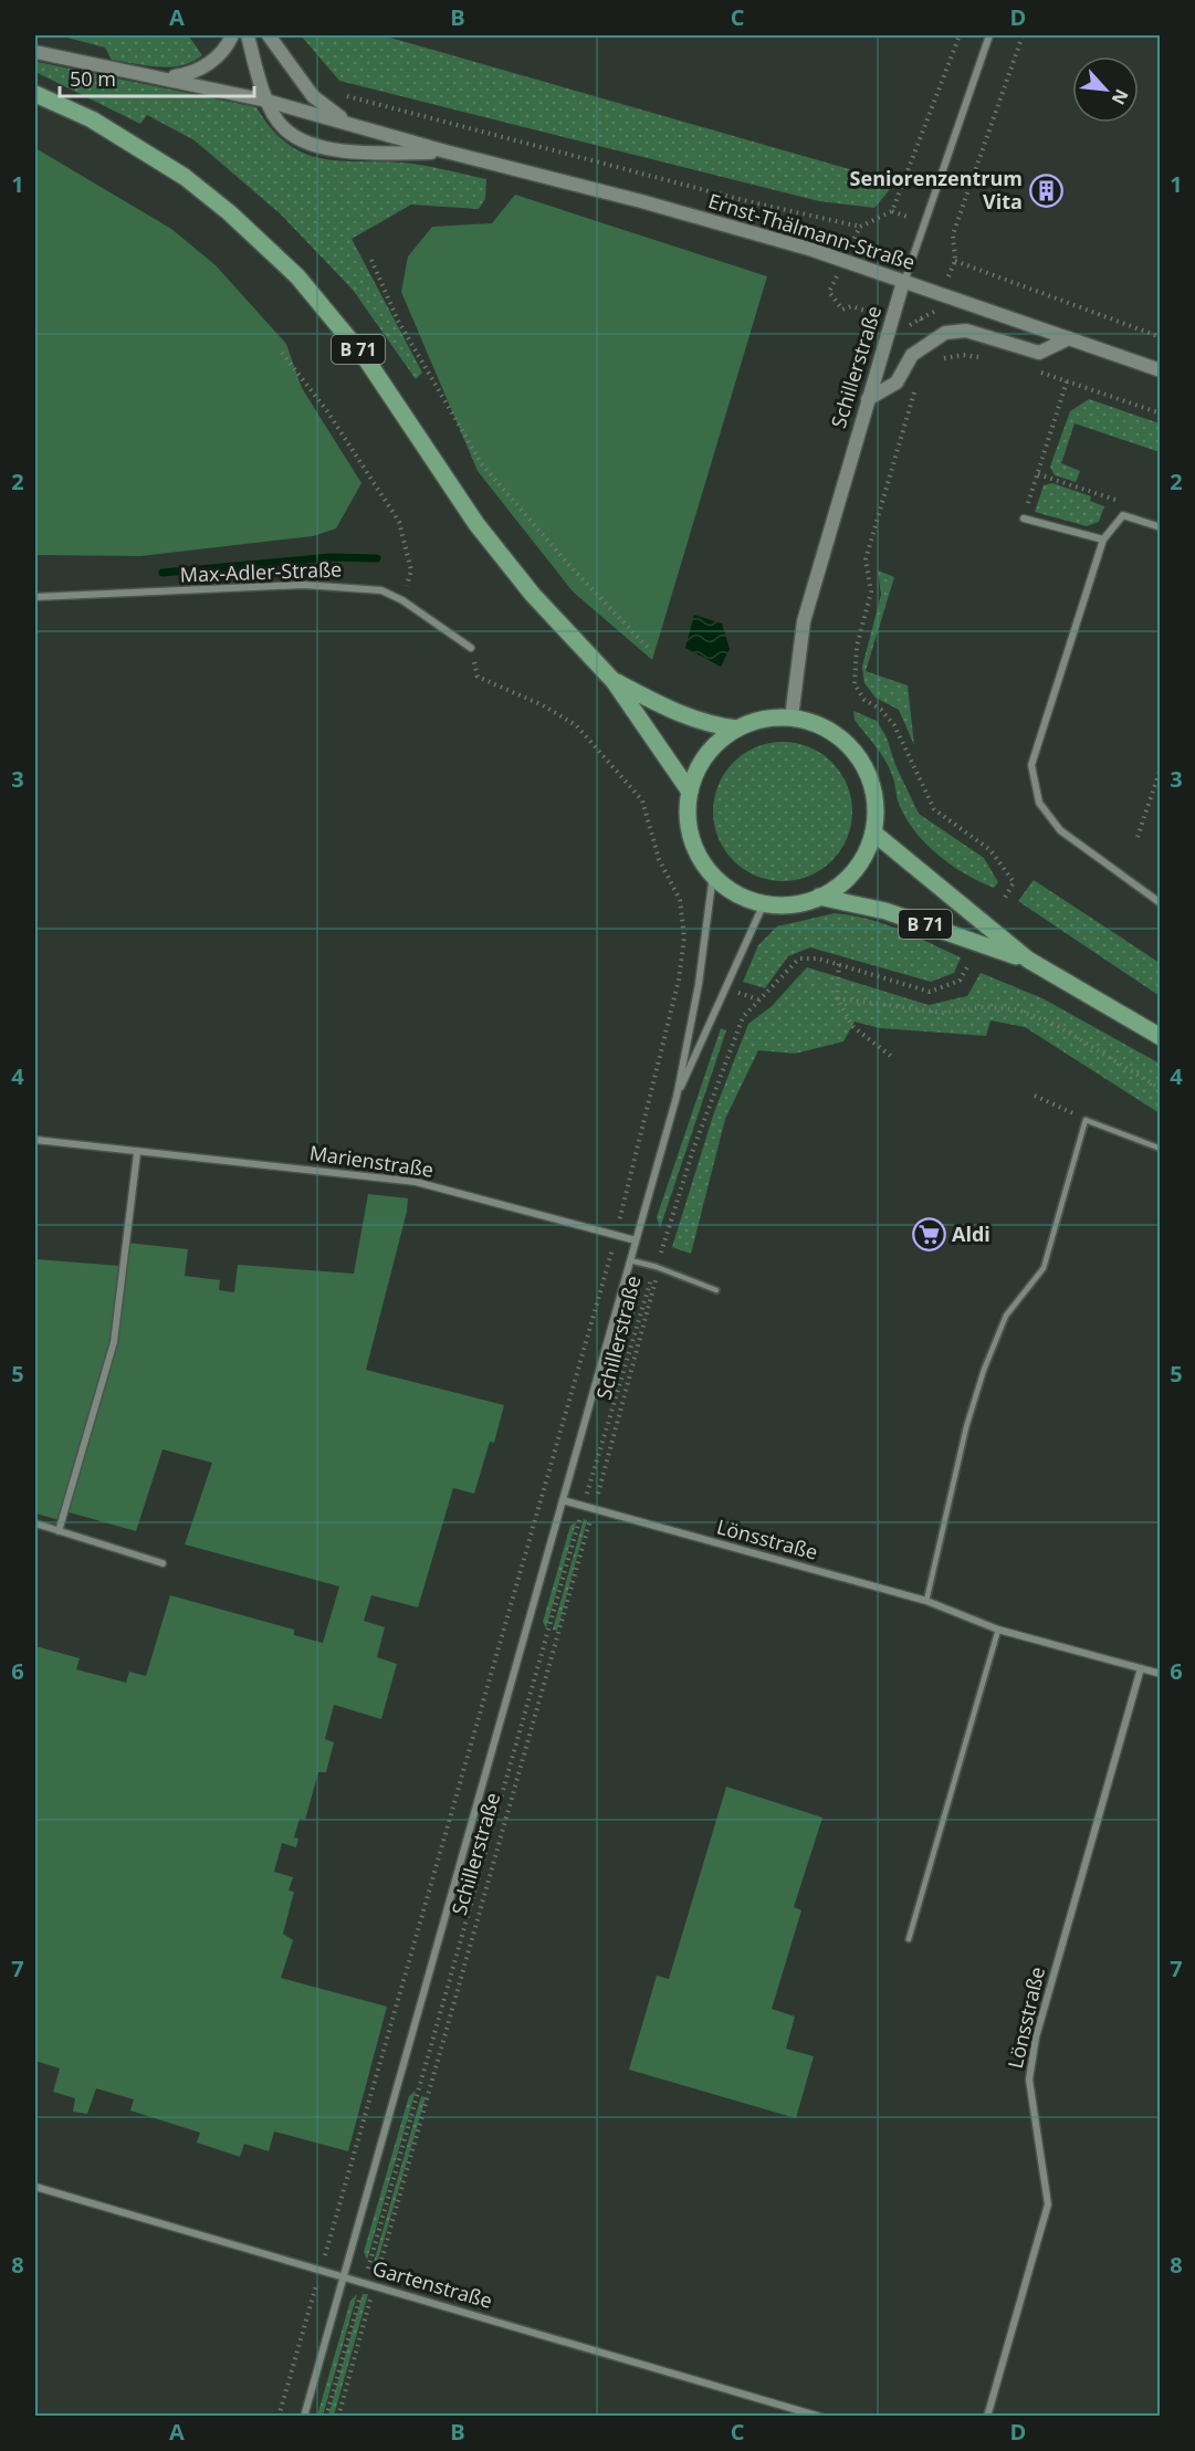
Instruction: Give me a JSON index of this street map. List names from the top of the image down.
{
  "streets": {
    "main road": ["Ernst-Thälmann-Straße", "B 71", "Schillerstraße"],
    "street": [
      "Max-Adler-Straße",
      "Marienstraße",
      "Lönsstraße",
      "Gartenstraße"
    ]
  },
  "crossings": [
    ["Ernst-Thälmann-Straße", "Schillerstraße"],
    ["B 71", "Schillerstraße"],
    ["Schillerstraße", "Max-Adler-Straße"],
    ["Schillerstraße", "Marienstraße"],
    ["Schillerstraße", "Lönsstraße"],
    ["Schillerstraße", "Gartenstraße"]
  ],
  "places": {
    "building": ["Seniorenzentrum Vita"],
    "supermarket": ["Aldi"]
  },
  "scale_bar": "50 m",
  "north": "bottom right",
  "grid": {
    "columns": [
      "A",
      "B",
      "C",
      "D"
    ],
    "rows": [
      "1",
      "2",
      "3",
      "4",
      "5",
      "6",
      "7",
      "8"
    ]
  }
}
